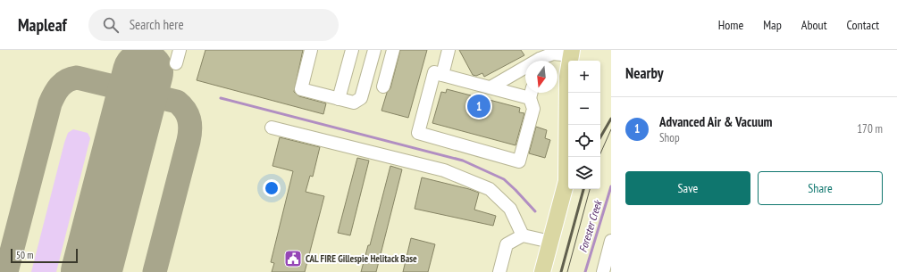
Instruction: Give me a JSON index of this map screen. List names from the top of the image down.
{
  "water": ["Forester Creek"],
  "places": {
    "public building": ["CAL FIRE Gillespie Helitack Base"]
  },
  "scale_bar": "50 m",
  "north": "bottom",
  "page": {
    "header": "Mapleaf",
    "search": "Search here",
    "nav": [
      "Home",
      "Map",
      "About",
      "Contact"
    ],
    "heading": "Nearby",
    "map_buttons": ["+", "−"],
    "pins": "1",
    "list": [
      {
        "mark": "1",
        "name": "Advanced Air & Vacuum",
        "note": "Shop",
        "value": "170 m"
      }
    ],
    "buttons": ["Save", "Share"],
    "scale": "50 m"
  }
}
